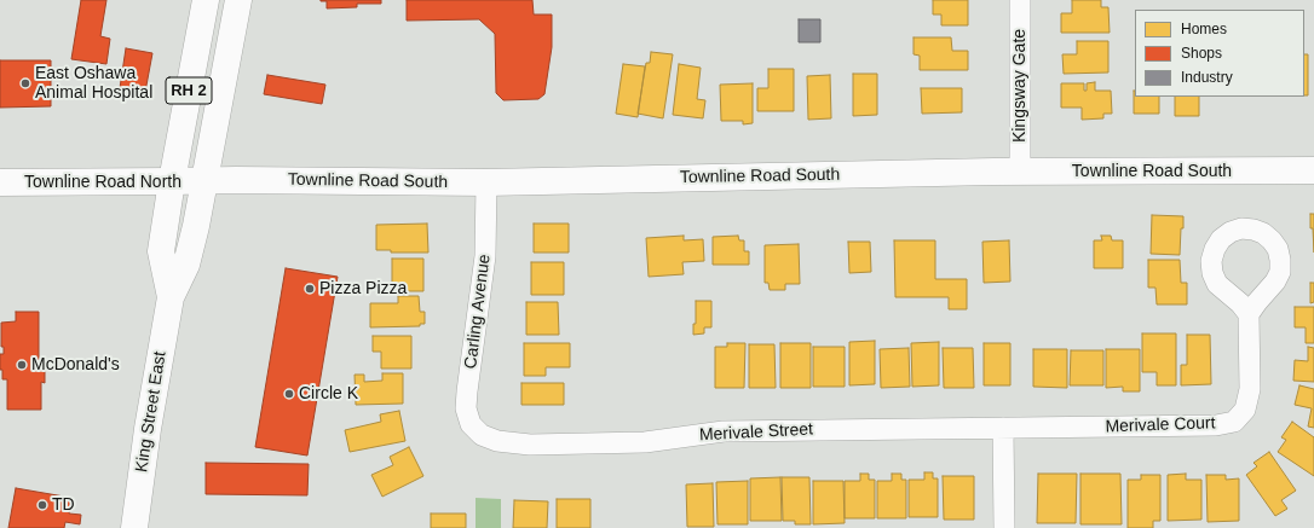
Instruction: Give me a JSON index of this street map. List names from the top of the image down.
{
  "streets": {
    "main road": [
      "RH 2",
      "Townline Road South",
      "Townline Road North",
      "King Street East"
    ],
    "street": [
      "Kingsway Gate",
      "Carling Avenue",
      "Merivale Court",
      "Merivale Street"
    ]
  },
  "crossings": [
    ["Kingsway Gate", "Townline Road South"],
    ["RH 2", "Townline Road South"],
    ["RH 2", "Townline Road North"],
    ["RH 2", "King Street East"],
    ["Townline Road South", "Townline Road North"],
    ["Townline Road South", "Carling Avenue"],
    ["Townline Road South", "King Street East"],
    ["Townline Road North", "King Street East"],
    ["Carling Avenue", "Merivale Street"],
    ["Merivale Court", "Merivale Street"]
  ],
  "places": [
    "East Oshawa Animal Hospital",
    "Pizza Pizza",
    "McDonald's",
    "Circle K",
    "TD"
  ],
  "legend": ["Homes", "Shops", "Industry"]
}
